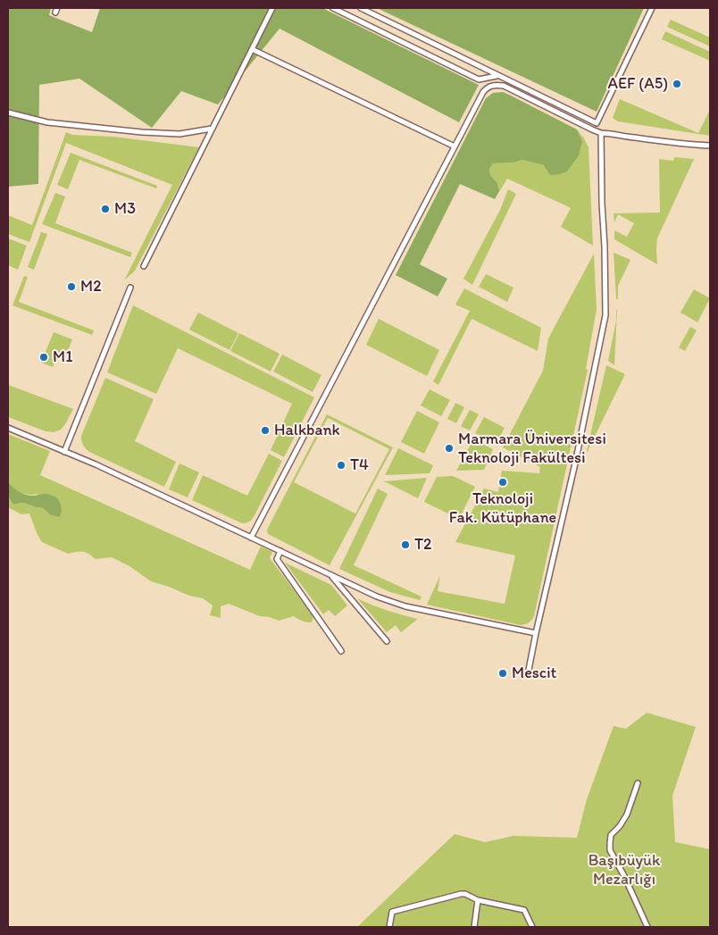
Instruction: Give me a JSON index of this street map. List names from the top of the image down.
{
  "parks": ["Başıbüyük Mezarlığı"],
  "places": [
    "AEF (A5)",
    "M3",
    "M2",
    "M1",
    "Halkbank",
    "Marmara Üniversitesi Teknoloji Fakültesi",
    "T4",
    "Teknoloji Fak. Kütüphane",
    "T2",
    "Mescit"
  ]
}
